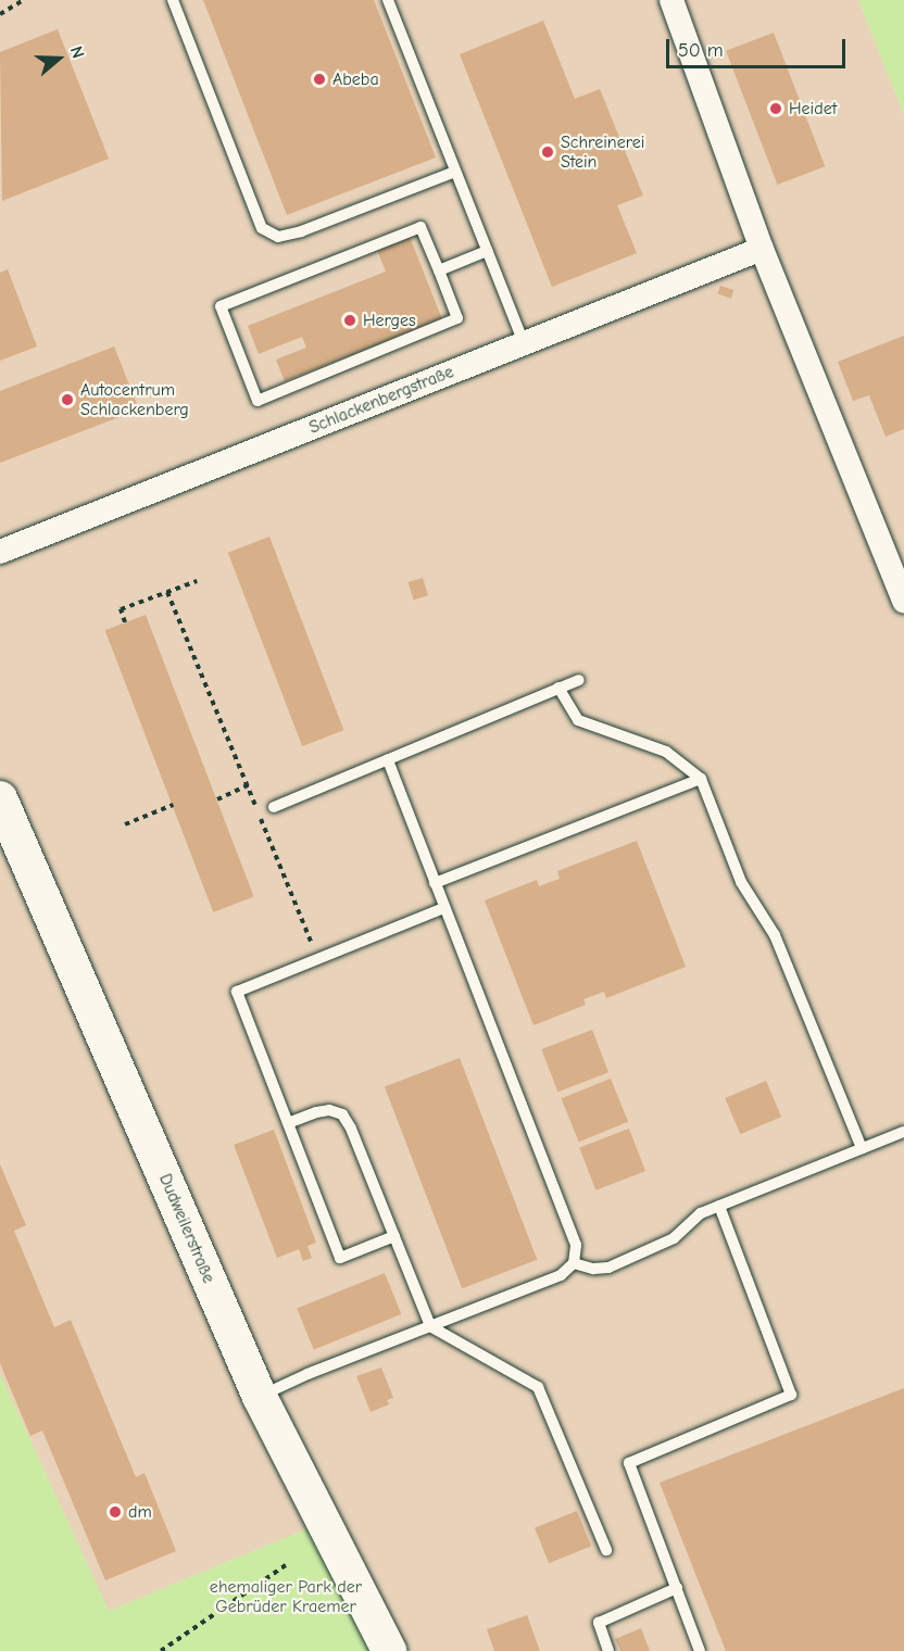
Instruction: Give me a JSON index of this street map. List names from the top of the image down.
{
  "streets": {
    "main road": ["Dudweilerstraße"],
    "street": ["Schlackenbergstraße"]
  },
  "parks": ["ehemaliger Park der Gebrüder Kraemer"],
  "places": [
    "Abeba",
    "Heidet",
    "Schreinerei Stein",
    "Herges",
    "Autocentrum Schlackenberg",
    "dm"
  ],
  "scale_bar": "50 m",
  "north": "right"
}
